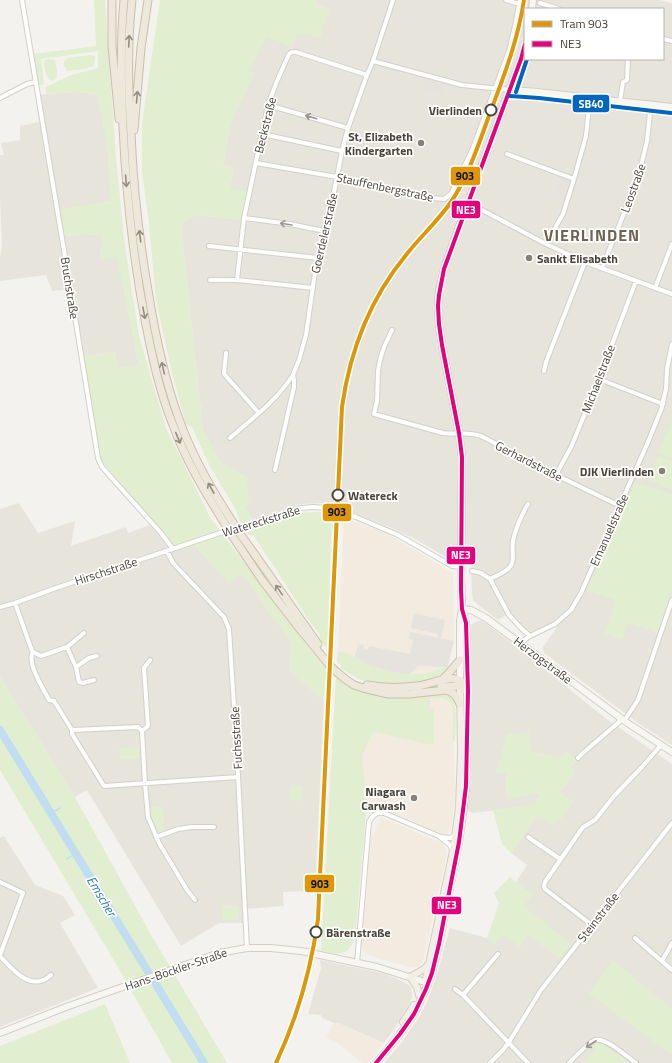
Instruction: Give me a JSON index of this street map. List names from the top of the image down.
{
  "streets": {
    "main road": ["Herzogstraße", "Hans-Böckler-Straße"],
    "street": [
      "Beckstraße",
      "Stauffenbergstraße",
      "Leostraße",
      "Goerdelerstraße",
      "Bruchstraße",
      "Michaelstraße",
      "Gerhardstraße",
      "Watereckstraße",
      "Emanuelstraße",
      "Hirschstraße",
      "Fuchsstraße",
      "Steinstraße"
    ]
  },
  "crossings": [
    ["Beckstraße", "Stauffenbergstraße"],
    ["Beckstraße", "Goerdelerstraße"],
    ["Stauffenbergstraße", "Goerdelerstraße"],
    ["Bruchstraße", "Hirschstraße"],
    ["Michaelstraße", "Gerhardstraße"],
    ["Gerhardstraße", "Emanuelstraße"],
    ["Watereckstraße", "Hirschstraße"],
    ["Emanuelstraße", "Herzogstraße"],
    ["Hirschstraße", "Fuchsstraße"],
    ["Fuchsstraße", "Hans-Böckler-Straße"]
  ],
  "districts": ["VIERLINDEN"],
  "water": ["Emscher"],
  "places": [
    "Vierlinden",
    "St, Elizabeth Kindergarten",
    "Sankt Elisabeth",
    "DJK Vierlinden",
    "Watereck",
    "Niagara Carwash",
    "Bärenstraße"
  ],
  "lines": ["tram line 903", "transit line NE3", "transit line SB40"],
  "legend": ["Tram 903", "NE3"]
}
